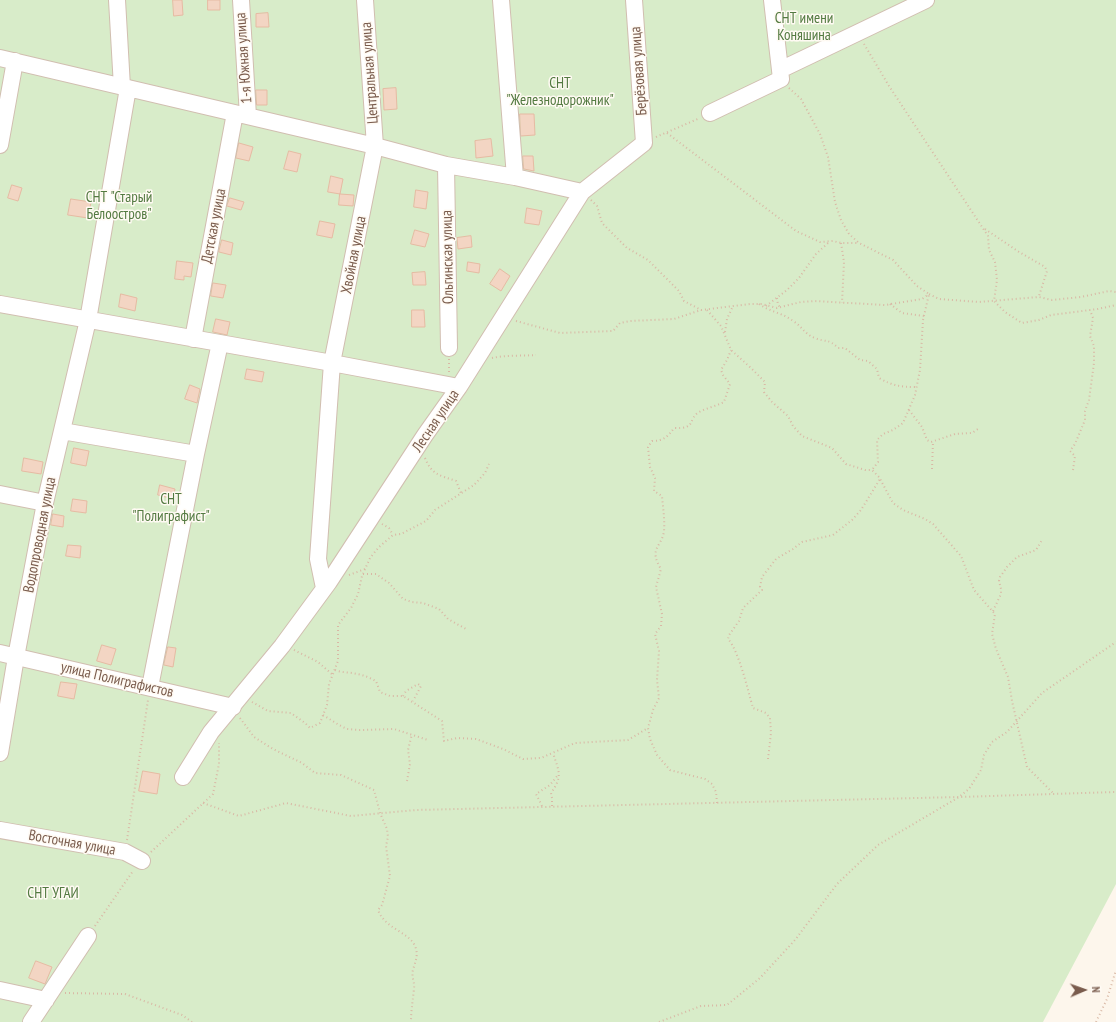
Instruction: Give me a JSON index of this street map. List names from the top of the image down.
{
  "streets": {
    "street": [
      "1-я Южная улица",
      "Берёзовая улица",
      "Центральная улица",
      "Детская улица",
      "Хвойная улица",
      "Ольгинская улица",
      "Лесная улица",
      "Водопроводная улица",
      "улица Полиграфистов",
      "Восточная улица"
    ]
  },
  "crossings": [
    ["1-я Южная улица", "Детская улица"],
    ["Берёзовая улица", "Лесная улица"],
    ["Центральная улица", "Хвойная улица"],
    ["Хвойная улица", "Лесная улица"],
    ["Лесная улица", "улица Полиграфистов"],
    ["Водопроводная улица", "улица Полиграфистов"]
  ],
  "parks": [
    "СНТ имени Коняшина",
    "СНТ \"Железнодорожник\"",
    "СНТ \"Старый Белоостров\"",
    "СНТ \"Полиграфист\"",
    "СНТ УГАИ"
  ],
  "north": "right"
}
